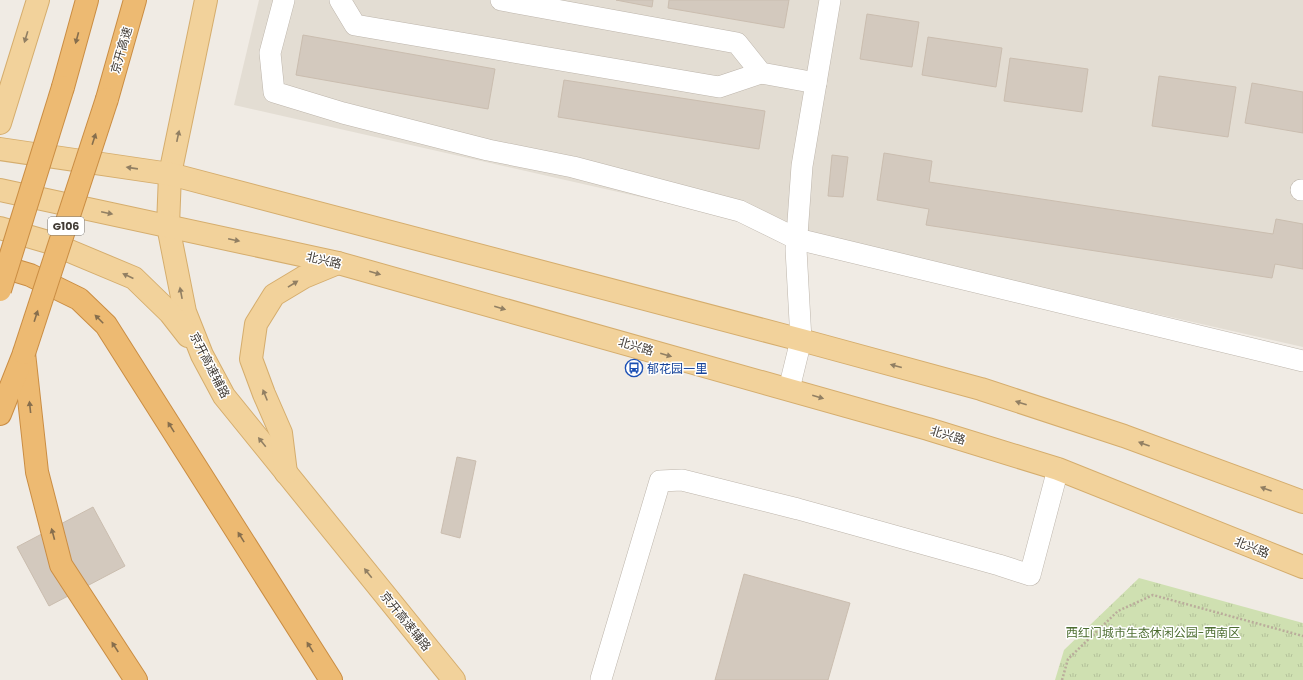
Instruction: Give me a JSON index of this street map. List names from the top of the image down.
{
  "streets": {
    "highway": ["京开高速", "G106"],
    "main road": ["北兴路", "京开高速辅路"]
  },
  "crossings": [
    ["京开高速", "G106"],
    ["北兴路", "京开高速辅路"]
  ],
  "one_way": ["京开高速辅路"],
  "parks": ["西红门城市生态休闲公园-西南区"],
  "places": {
    "bus stop": ["郁花园一里"]
  }
}
